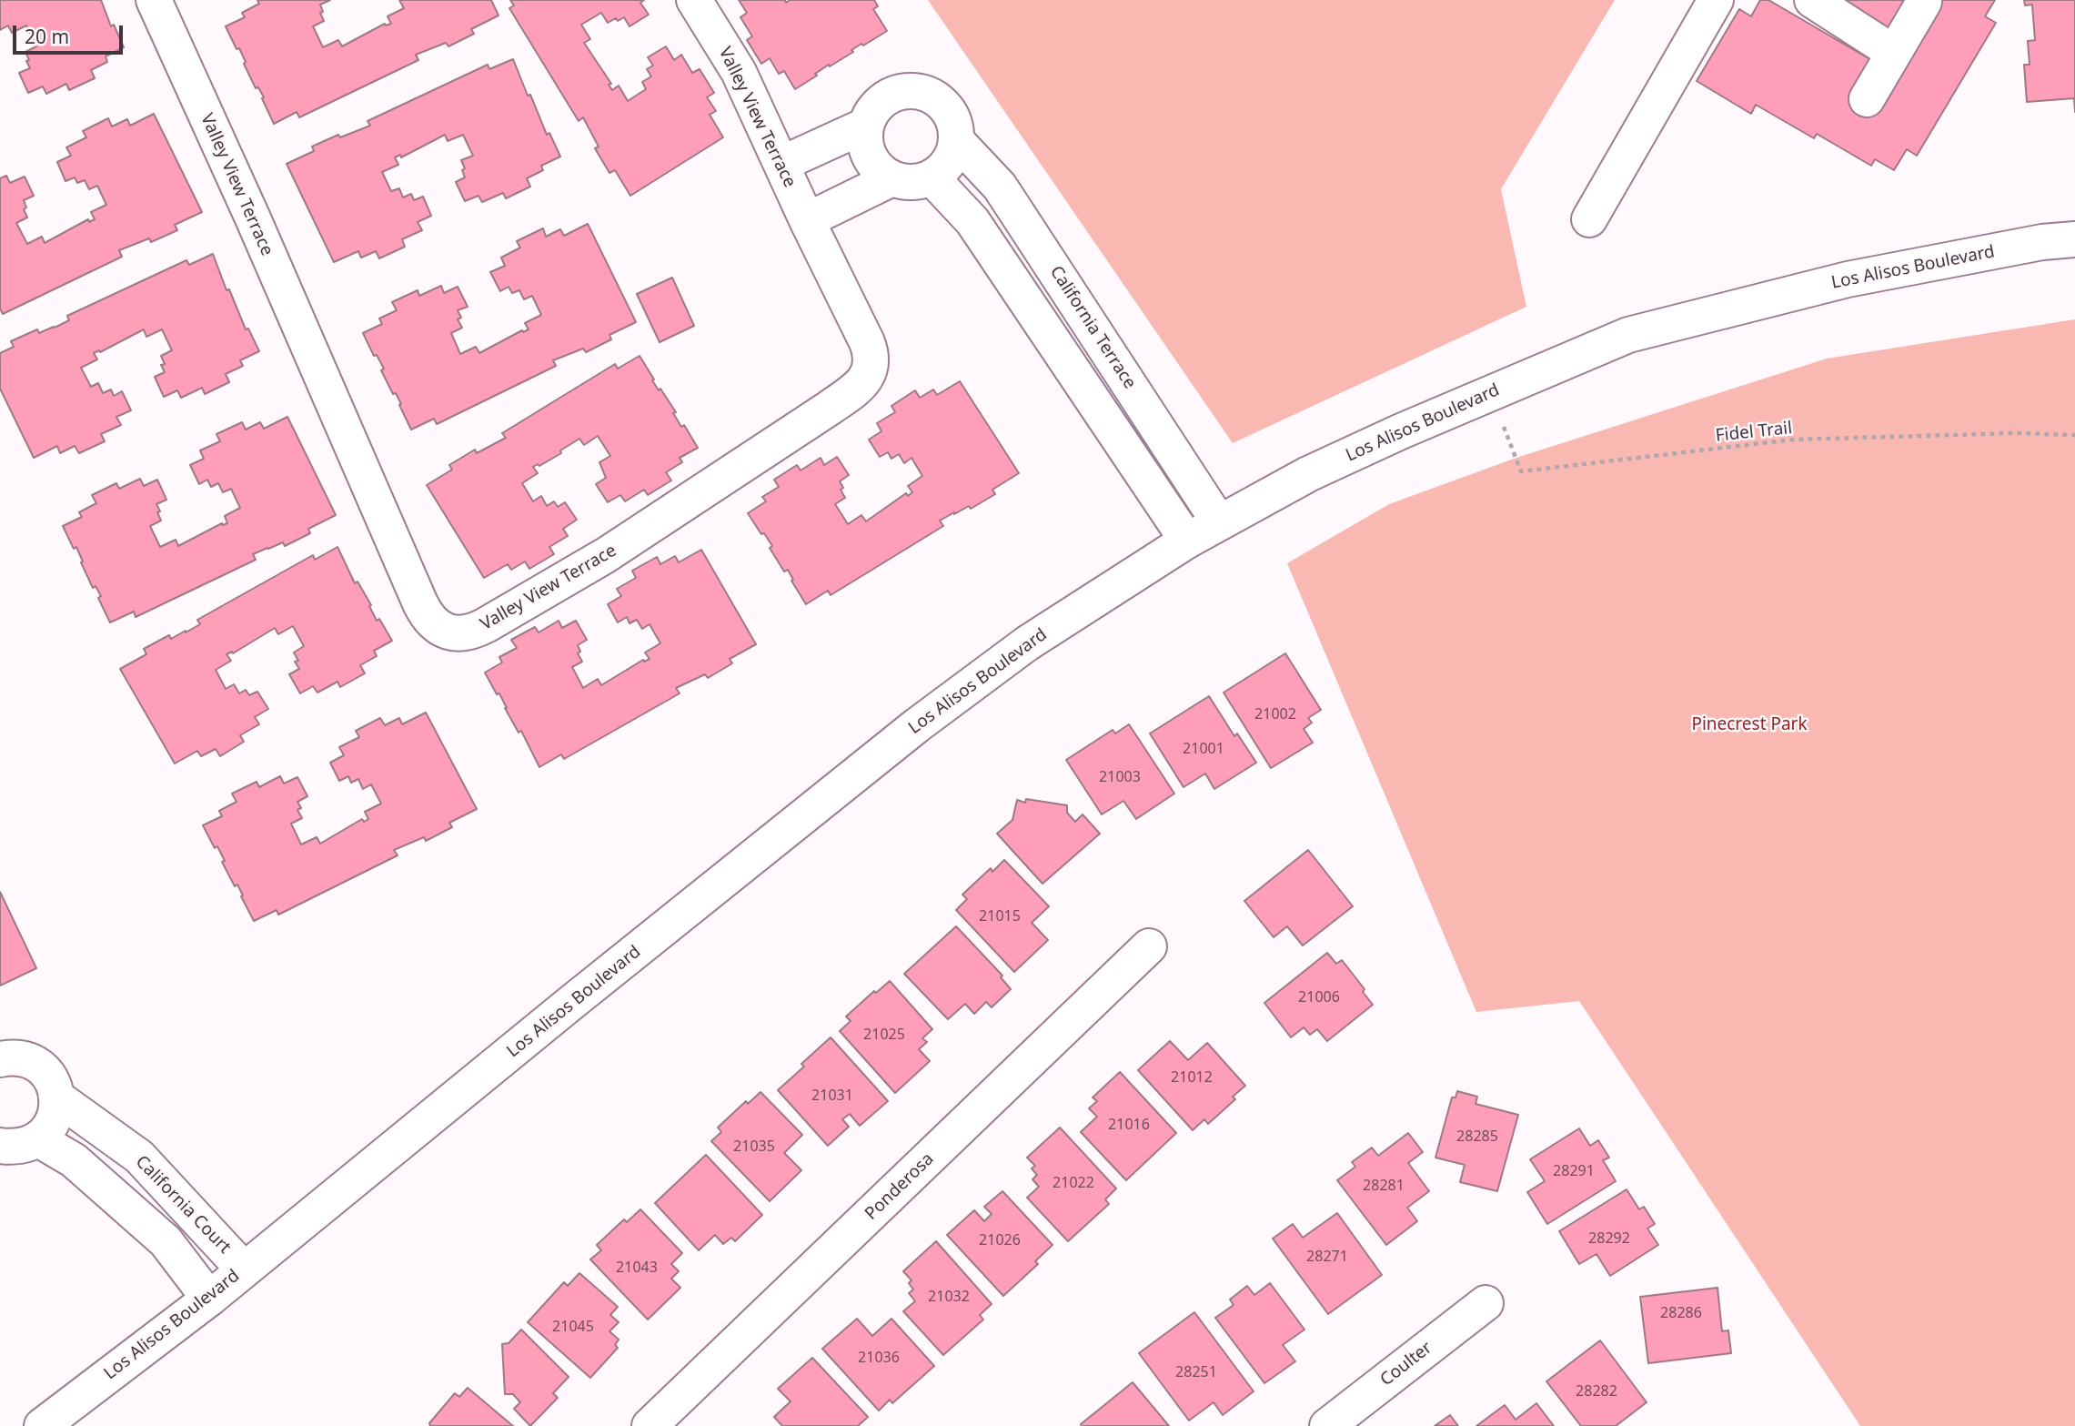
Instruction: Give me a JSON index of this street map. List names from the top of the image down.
{
  "streets": {
    "street": [
      "Valley View Terrace",
      "Los Alisos Boulevard",
      "California Terrace",
      "Ponderosa",
      "California Court",
      "Coulter"
    ],
    "path": ["Fidel Trail"]
  },
  "crossings": [
    ["Los Alisos Boulevard", "California Terrace"],
    ["Los Alisos Boulevard", "Fidel Trail"],
    ["Los Alisos Boulevard", "California Court"]
  ],
  "parks": ["Pinecrest Park"],
  "house_numbers": [
    "21002",
    "21001",
    "21003",
    "21015",
    "21006",
    "21025",
    "21012",
    "21031",
    "21016",
    "28285",
    "21035",
    "28291",
    "21022",
    "28281",
    "28292",
    "21026",
    "28271",
    "21043",
    "21032",
    "28286",
    "21045",
    "21036",
    "28251",
    "28282"
  ],
  "scale_bar": "20 m"
}
